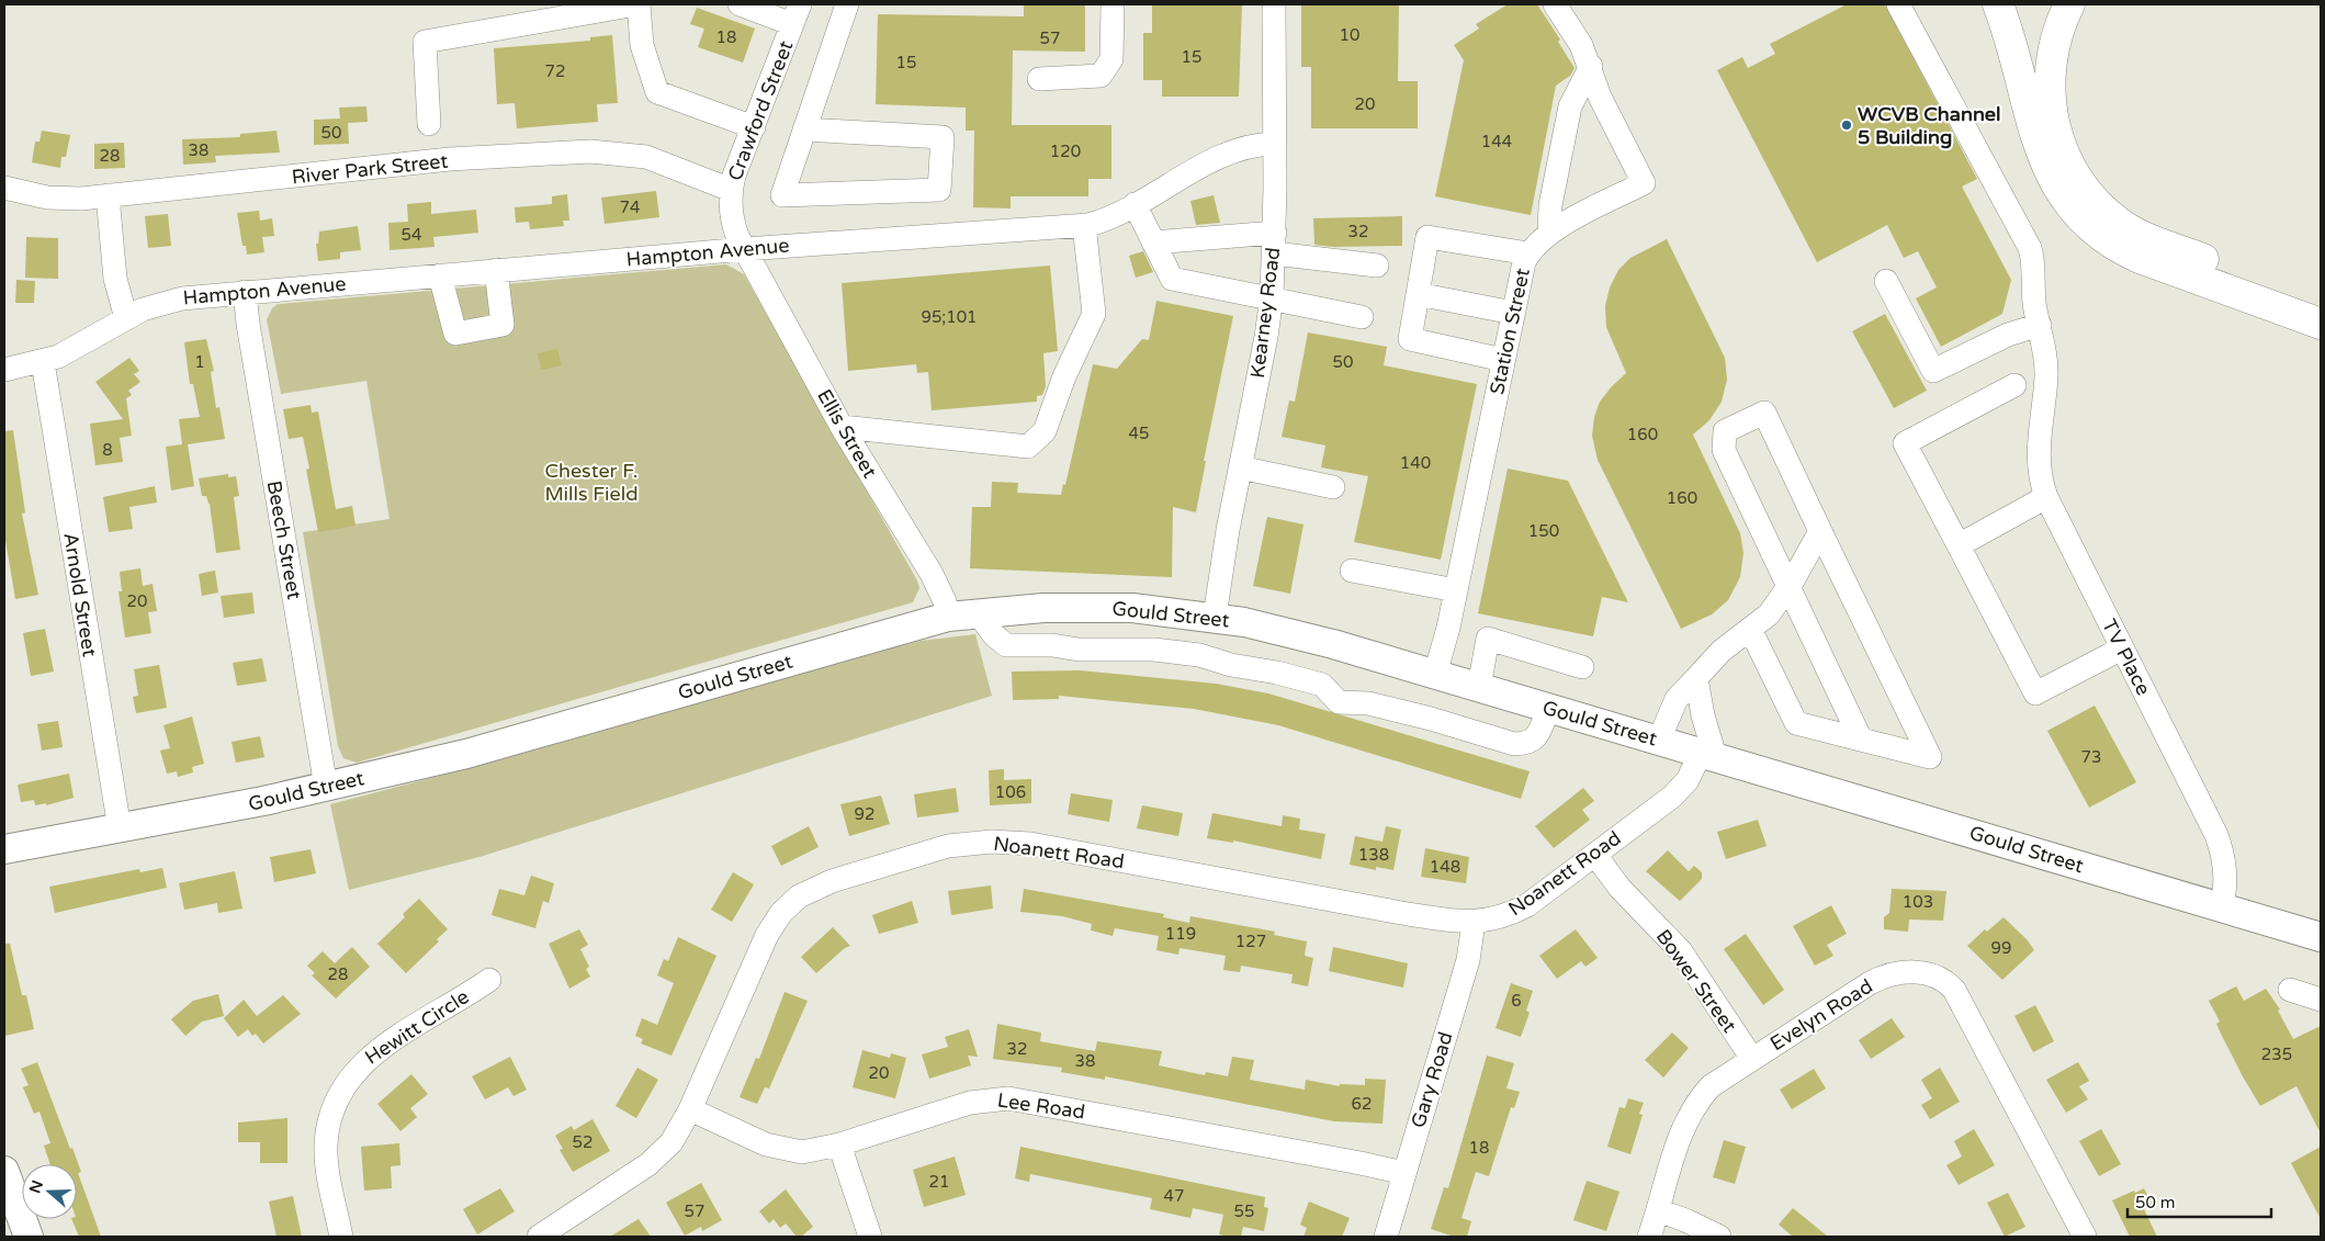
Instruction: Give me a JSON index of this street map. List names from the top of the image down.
{
  "streets": {
    "main road": ["Gould Street"],
    "street": [
      "Crawford Street",
      "River Park Street",
      "Hampton Avenue",
      "Kearney Road",
      "Station Street",
      "Ellis Street",
      "Beech Street",
      "Arnold Street",
      "TV Place",
      "Noanett Road",
      "Bower Street",
      "Evelyn Road",
      "Hewitt Circle",
      "Gary Road",
      "Lee Road"
    ]
  },
  "crossings": [
    ["Crawford Street", "River Park Street"],
    ["Crawford Street", "Hampton Avenue"],
    ["Crawford Street", "Ellis Street"],
    ["Hampton Avenue", "Kearney Road"],
    ["Hampton Avenue", "Ellis Street"],
    ["Hampton Avenue", "Beech Street"],
    ["Hampton Avenue", "Arnold Street"],
    ["Kearney Road", "Gould Street"],
    ["Station Street", "Gould Street"],
    ["Ellis Street", "Gould Street"],
    ["Beech Street", "Gould Street"],
    ["Arnold Street", "Gould Street"],
    ["Gould Street", "TV Place"],
    ["Gould Street", "Noanett Road"],
    ["Noanett Road", "Bower Street"],
    ["Noanett Road", "Gary Road"],
    ["Noanett Road", "Lee Road"],
    ["Bower Street", "Evelyn Road"],
    ["Gary Road", "Lee Road"]
  ],
  "parks": ["Chester F. Mills Field"],
  "places": ["WCVB Channel 5 Building"],
  "house_numbers": [
    "10",
    "18",
    "57",
    "15",
    "15",
    "72",
    "20",
    "50",
    "144",
    "38",
    "120",
    "28",
    "74",
    "32",
    "54",
    "95;101",
    "1",
    "50",
    "45",
    "160",
    "8",
    "140",
    "160",
    "150",
    "20",
    "73",
    "106",
    "92",
    "138",
    "148",
    "103",
    "119",
    "127",
    "99",
    "28",
    "6",
    "32",
    "235",
    "38",
    "20",
    "62",
    "52",
    "18",
    "21",
    "47",
    "57",
    "55"
  ],
  "scale_bar": "50 m",
  "north": "left"
}
